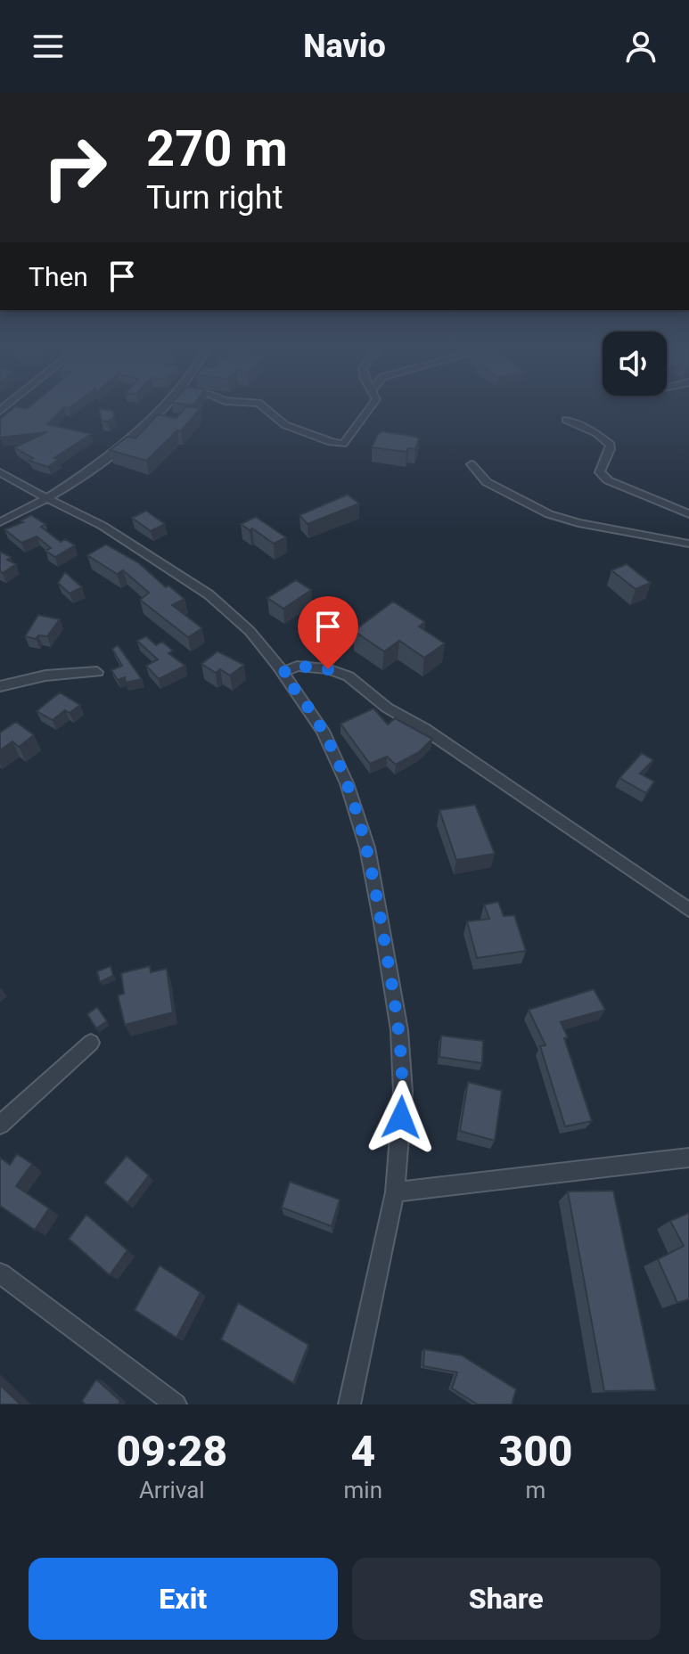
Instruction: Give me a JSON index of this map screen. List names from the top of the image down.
{
  "page": {
    "header": "Navio",
    "turn": ["270 m", "Turn right"],
    "then": "Then",
    "eta": [
      "09:28",
      "Arrival",
      "4",
      "min",
      "300",
      "m"
    ],
    "buttons": ["Exit", "Share"]
  }
}
